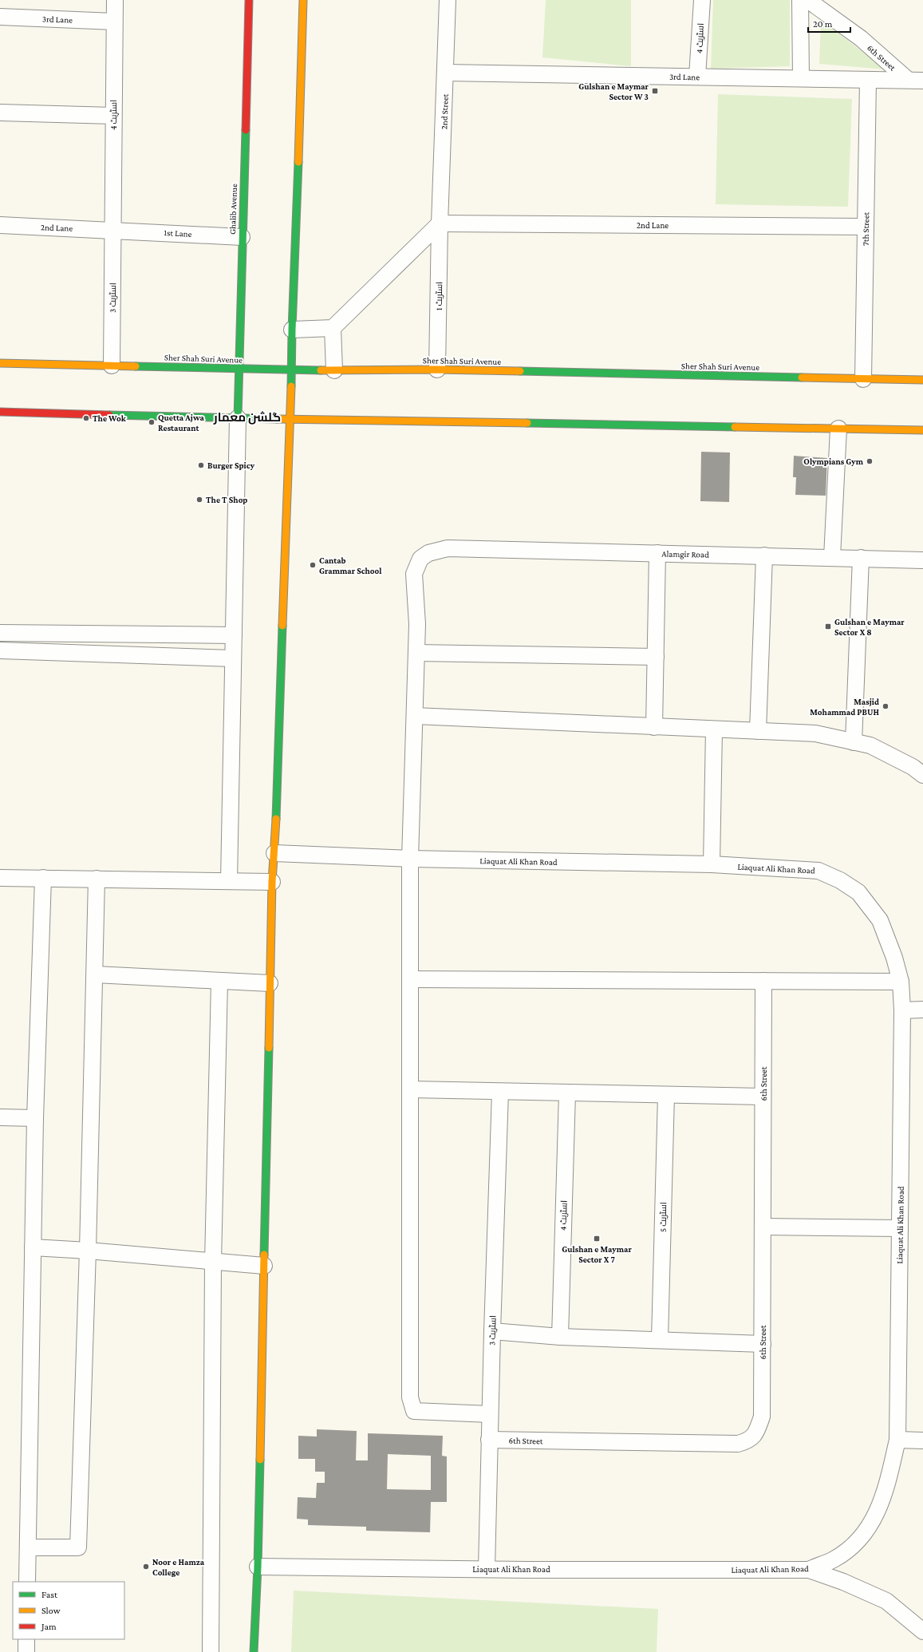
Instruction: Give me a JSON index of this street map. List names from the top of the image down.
{
  "streets": {
    "street": [
      "3rd Lane",
      "اسٹریٹ 4",
      "6th Street",
      "2nd Street",
      "Ghalib Avenue",
      "2nd Lane",
      "7th Street",
      "1st Lane",
      "اسٹریٹ 1",
      "اسٹریٹ 3",
      "Sher Shah Suri Avenue",
      "Alamgir Road",
      "Liaquat Ali Khan Road",
      "اسٹریٹ 5"
    ]
  },
  "crossings": [
    ["3rd Lane", "اسٹریٹ 4"],
    ["3rd Lane", "6th Street"],
    ["3rd Lane", "2nd Street"],
    ["3rd Lane", "7th Street"],
    ["اسٹریٹ 4", "2nd Lane"],
    ["اسٹریٹ 4", "1st Lane"],
    ["اسٹریٹ 4", "اسٹریٹ 3"],
    ["6th Street", "اسٹریٹ 3"],
    ["2nd Street", "2nd Lane"],
    ["2nd Street", "اسٹریٹ 1"],
    ["Ghalib Avenue", "1st Lane"],
    ["Ghalib Avenue", "Sher Shah Suri Avenue"],
    ["2nd Lane", "7th Street"],
    ["2nd Lane", "1st Lane"],
    ["2nd Lane", "اسٹریٹ 1"],
    ["2nd Lane", "اسٹریٹ 3"],
    ["7th Street", "Sher Shah Suri Avenue"],
    ["1st Lane", "اسٹریٹ 3"],
    ["اسٹریٹ 1", "Sher Shah Suri Avenue"],
    ["اسٹریٹ 3", "Sher Shah Suri Avenue"],
    ["اسٹریٹ 3", "Alamgir Road"],
    ["اسٹریٹ 3", "Liaquat Ali Khan Road"],
    ["Alamgir Road", "Liaquat Ali Khan Road"]
  ],
  "districts": ["گلشن معمار"],
  "places": {
    "transit": ["Gulshan e Maymar Sector W 3", "Gulshan e Maymar Sector X 8", "Gulshan e Maymar Sector X 7"],
    "other": [
      "The Wok",
      "Quetta Ajwa Restaurant",
      "Olympians Gym",
      "Burger Spicy",
      "The T Shop",
      "Cantab Grammar School",
      "Masjid Mohammad PBUH",
      "Noor e Hamza College"
    ]
  },
  "legend": ["Fast", "Slow", "Jam"],
  "scale_bar": "20 m"
}
